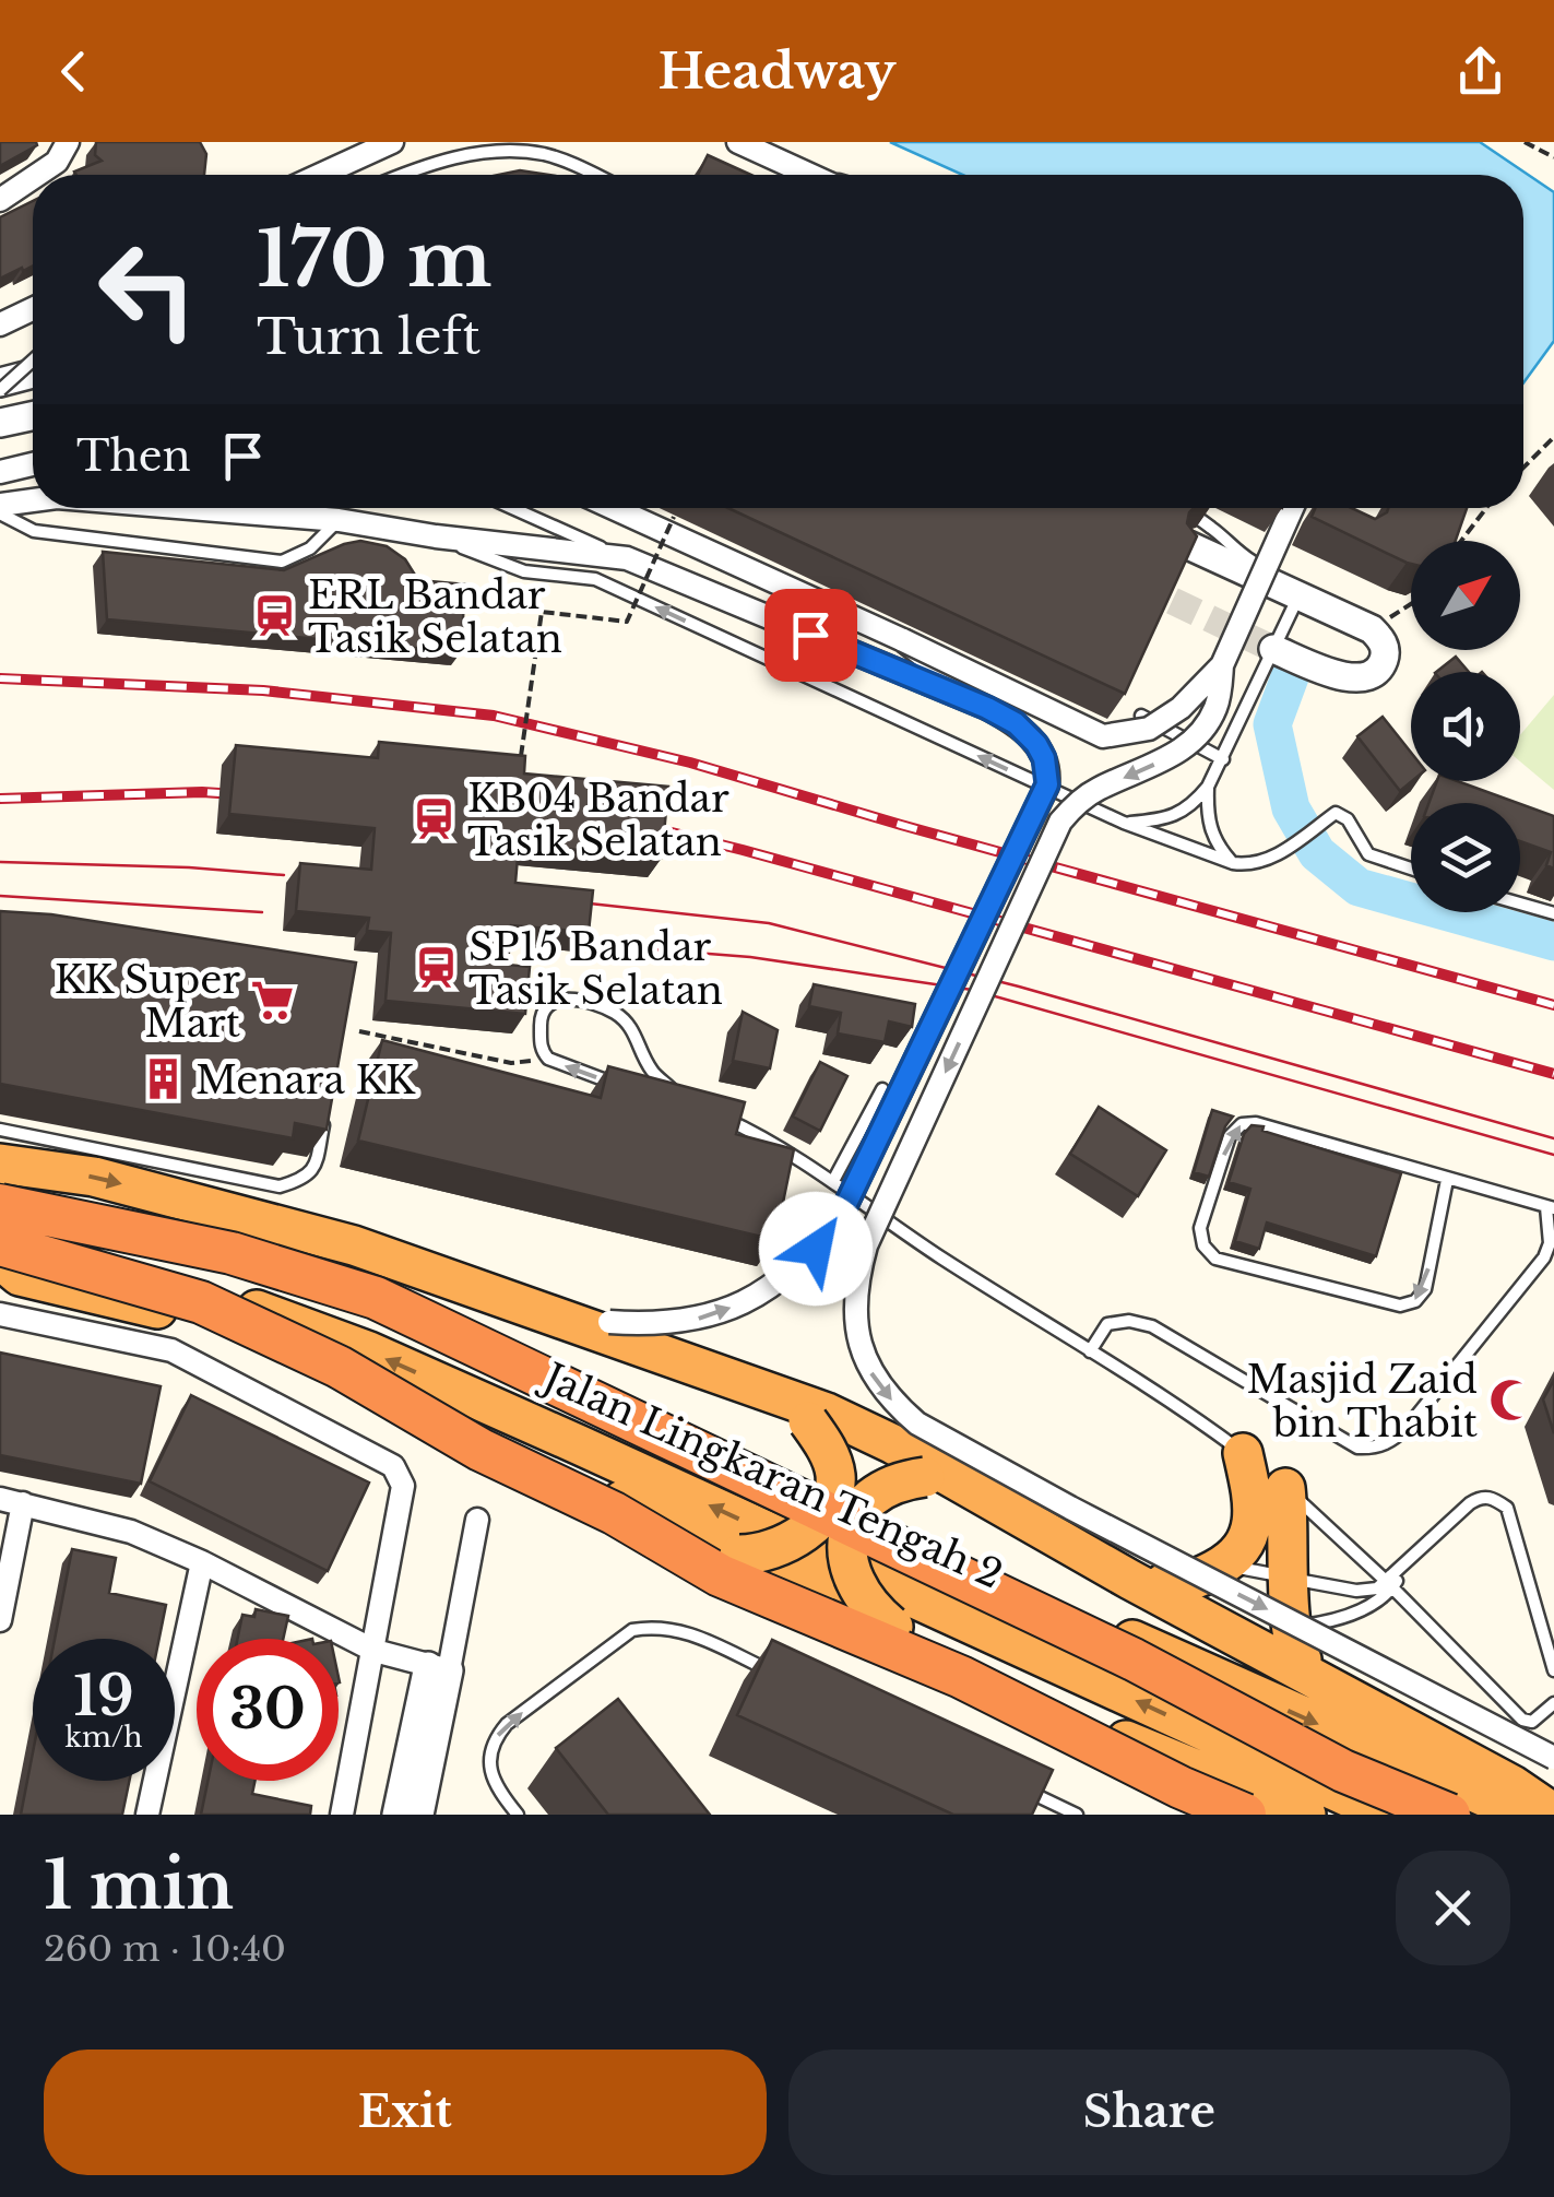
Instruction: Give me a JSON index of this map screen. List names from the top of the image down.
{
  "streets": {
    "highway": ["Jalan Lingkaran Tengah 2"]
  },
  "places": {
    "station": ["ERL Bandar Tasik Selatan", "KB04 Bandar Tasik Selatan", "SP15 Bandar Tasik Selatan"],
    "supermarket": ["KK Super Mart"],
    "building": ["Menara KK"],
    "mosque": ["Masjid Zaid bin Thabit"]
  },
  "north": "top right",
  "page": {
    "header": "Headway",
    "turn": ["170 m", "Turn left"],
    "then": "Then",
    "speed": "19 km/h",
    "limit": "30",
    "heading": ["1 min", "260 m · 10:40"],
    "buttons": ["Exit", "Share"]
  }
}
